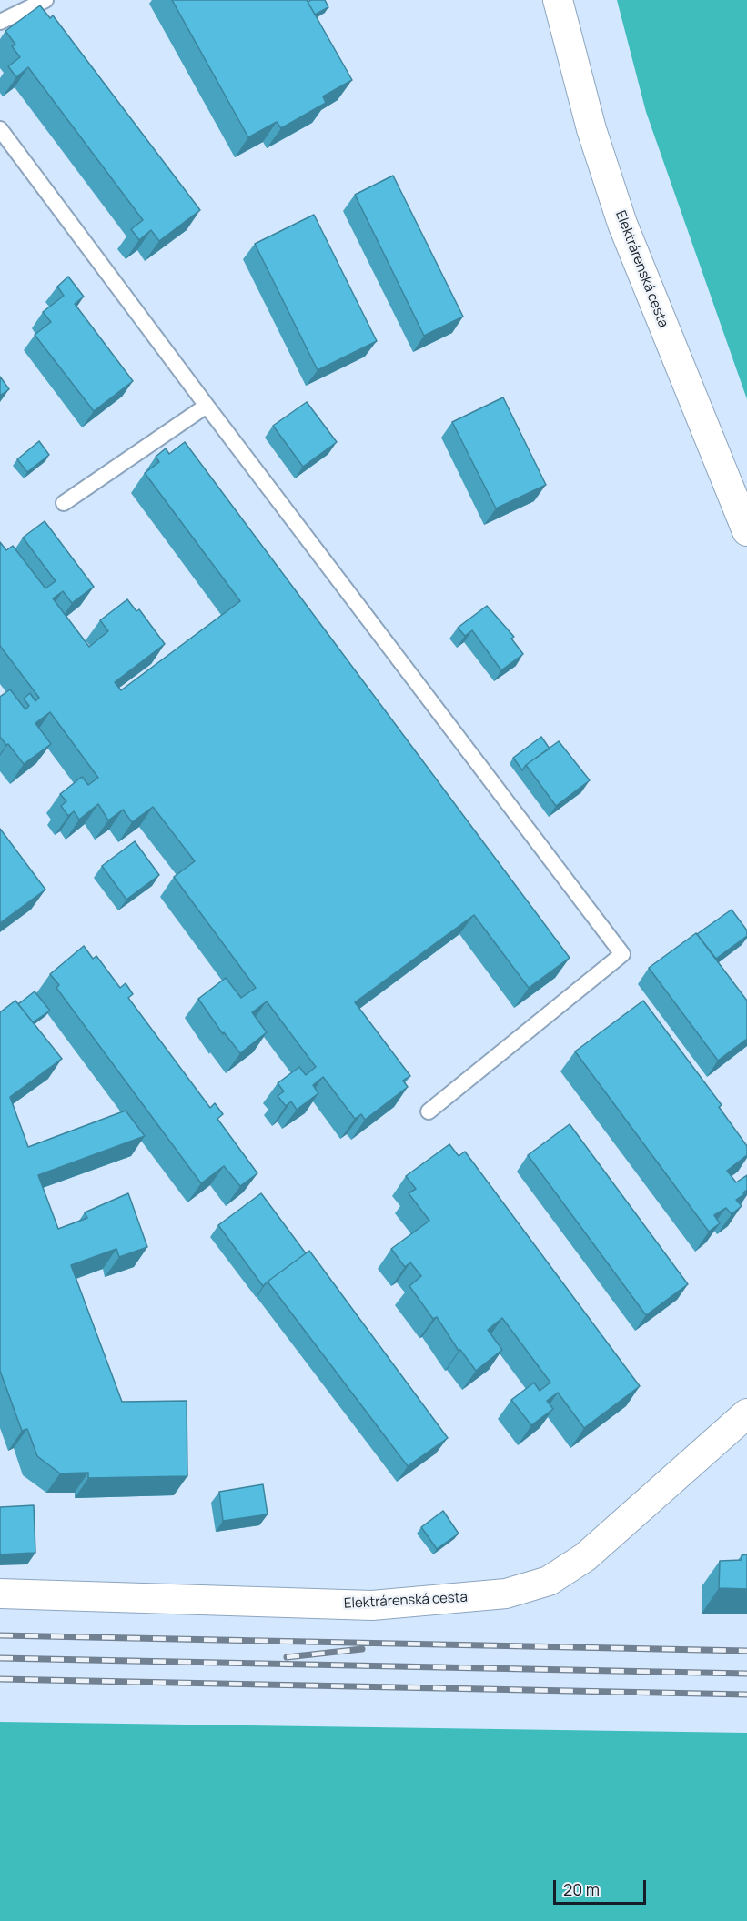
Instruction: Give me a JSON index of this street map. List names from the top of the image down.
{
  "streets": {
    "street": ["Elektrárenská cesta"]
  },
  "scale_bar": "20 m"
}
